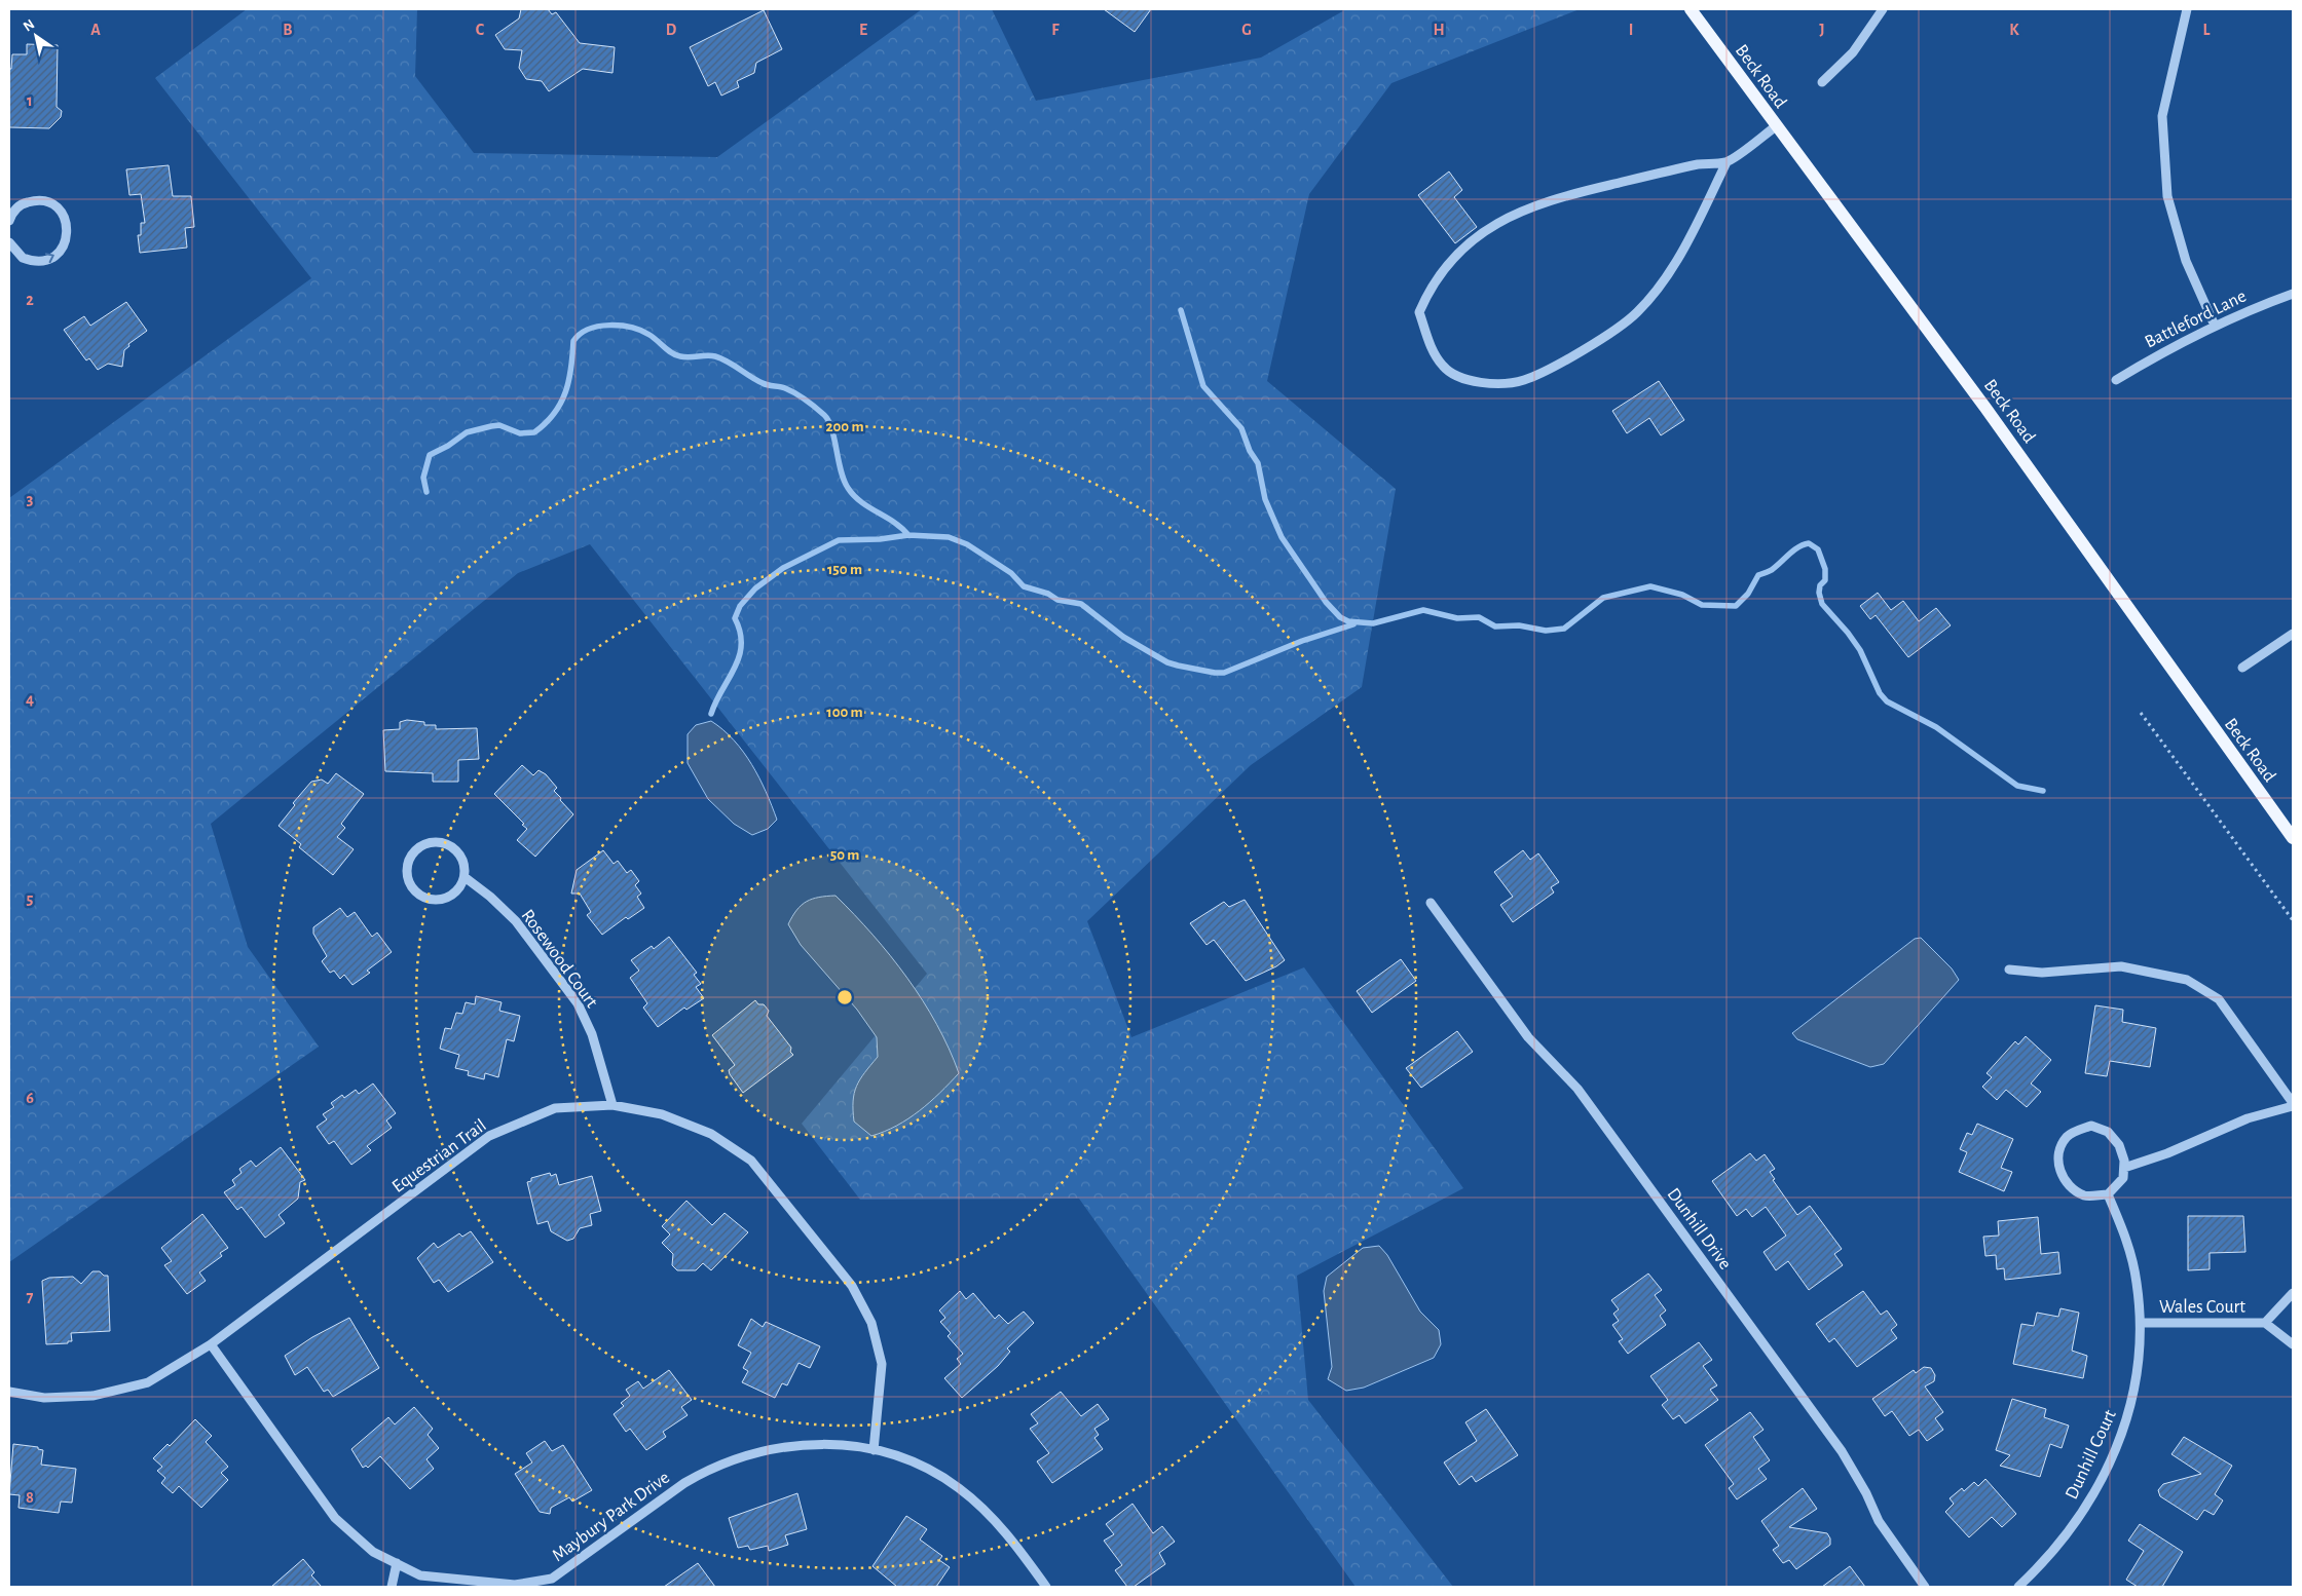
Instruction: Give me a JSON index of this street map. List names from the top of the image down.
{
  "streets": {
    "main road": ["Beck Road"],
    "street": [
      "Battleford Lane",
      "Rosewood Court",
      "Equestrian Trail",
      "Dunhill Drive",
      "Wales Court",
      "Dunhill Court",
      "Maybury Park Drive"
    ]
  },
  "crossings": [
    ["Rosewood Court", "Equestrian Trail"],
    ["Equestrian Trail", "Maybury Park Drive"],
    ["Wales Court", "Dunhill Court"]
  ],
  "north": "top left",
  "grid": {
    "columns": [
      "A",
      "B",
      "C",
      "D",
      "E",
      "F",
      "G",
      "H",
      "I",
      "J",
      "K",
      "L"
    ],
    "rows": [
      "1",
      "2",
      "3",
      "4",
      "5",
      "6",
      "7",
      "8"
    ]
  },
  "rings": [
    "200 m",
    "150 m",
    "100 m",
    "50 m"
  ]
}
